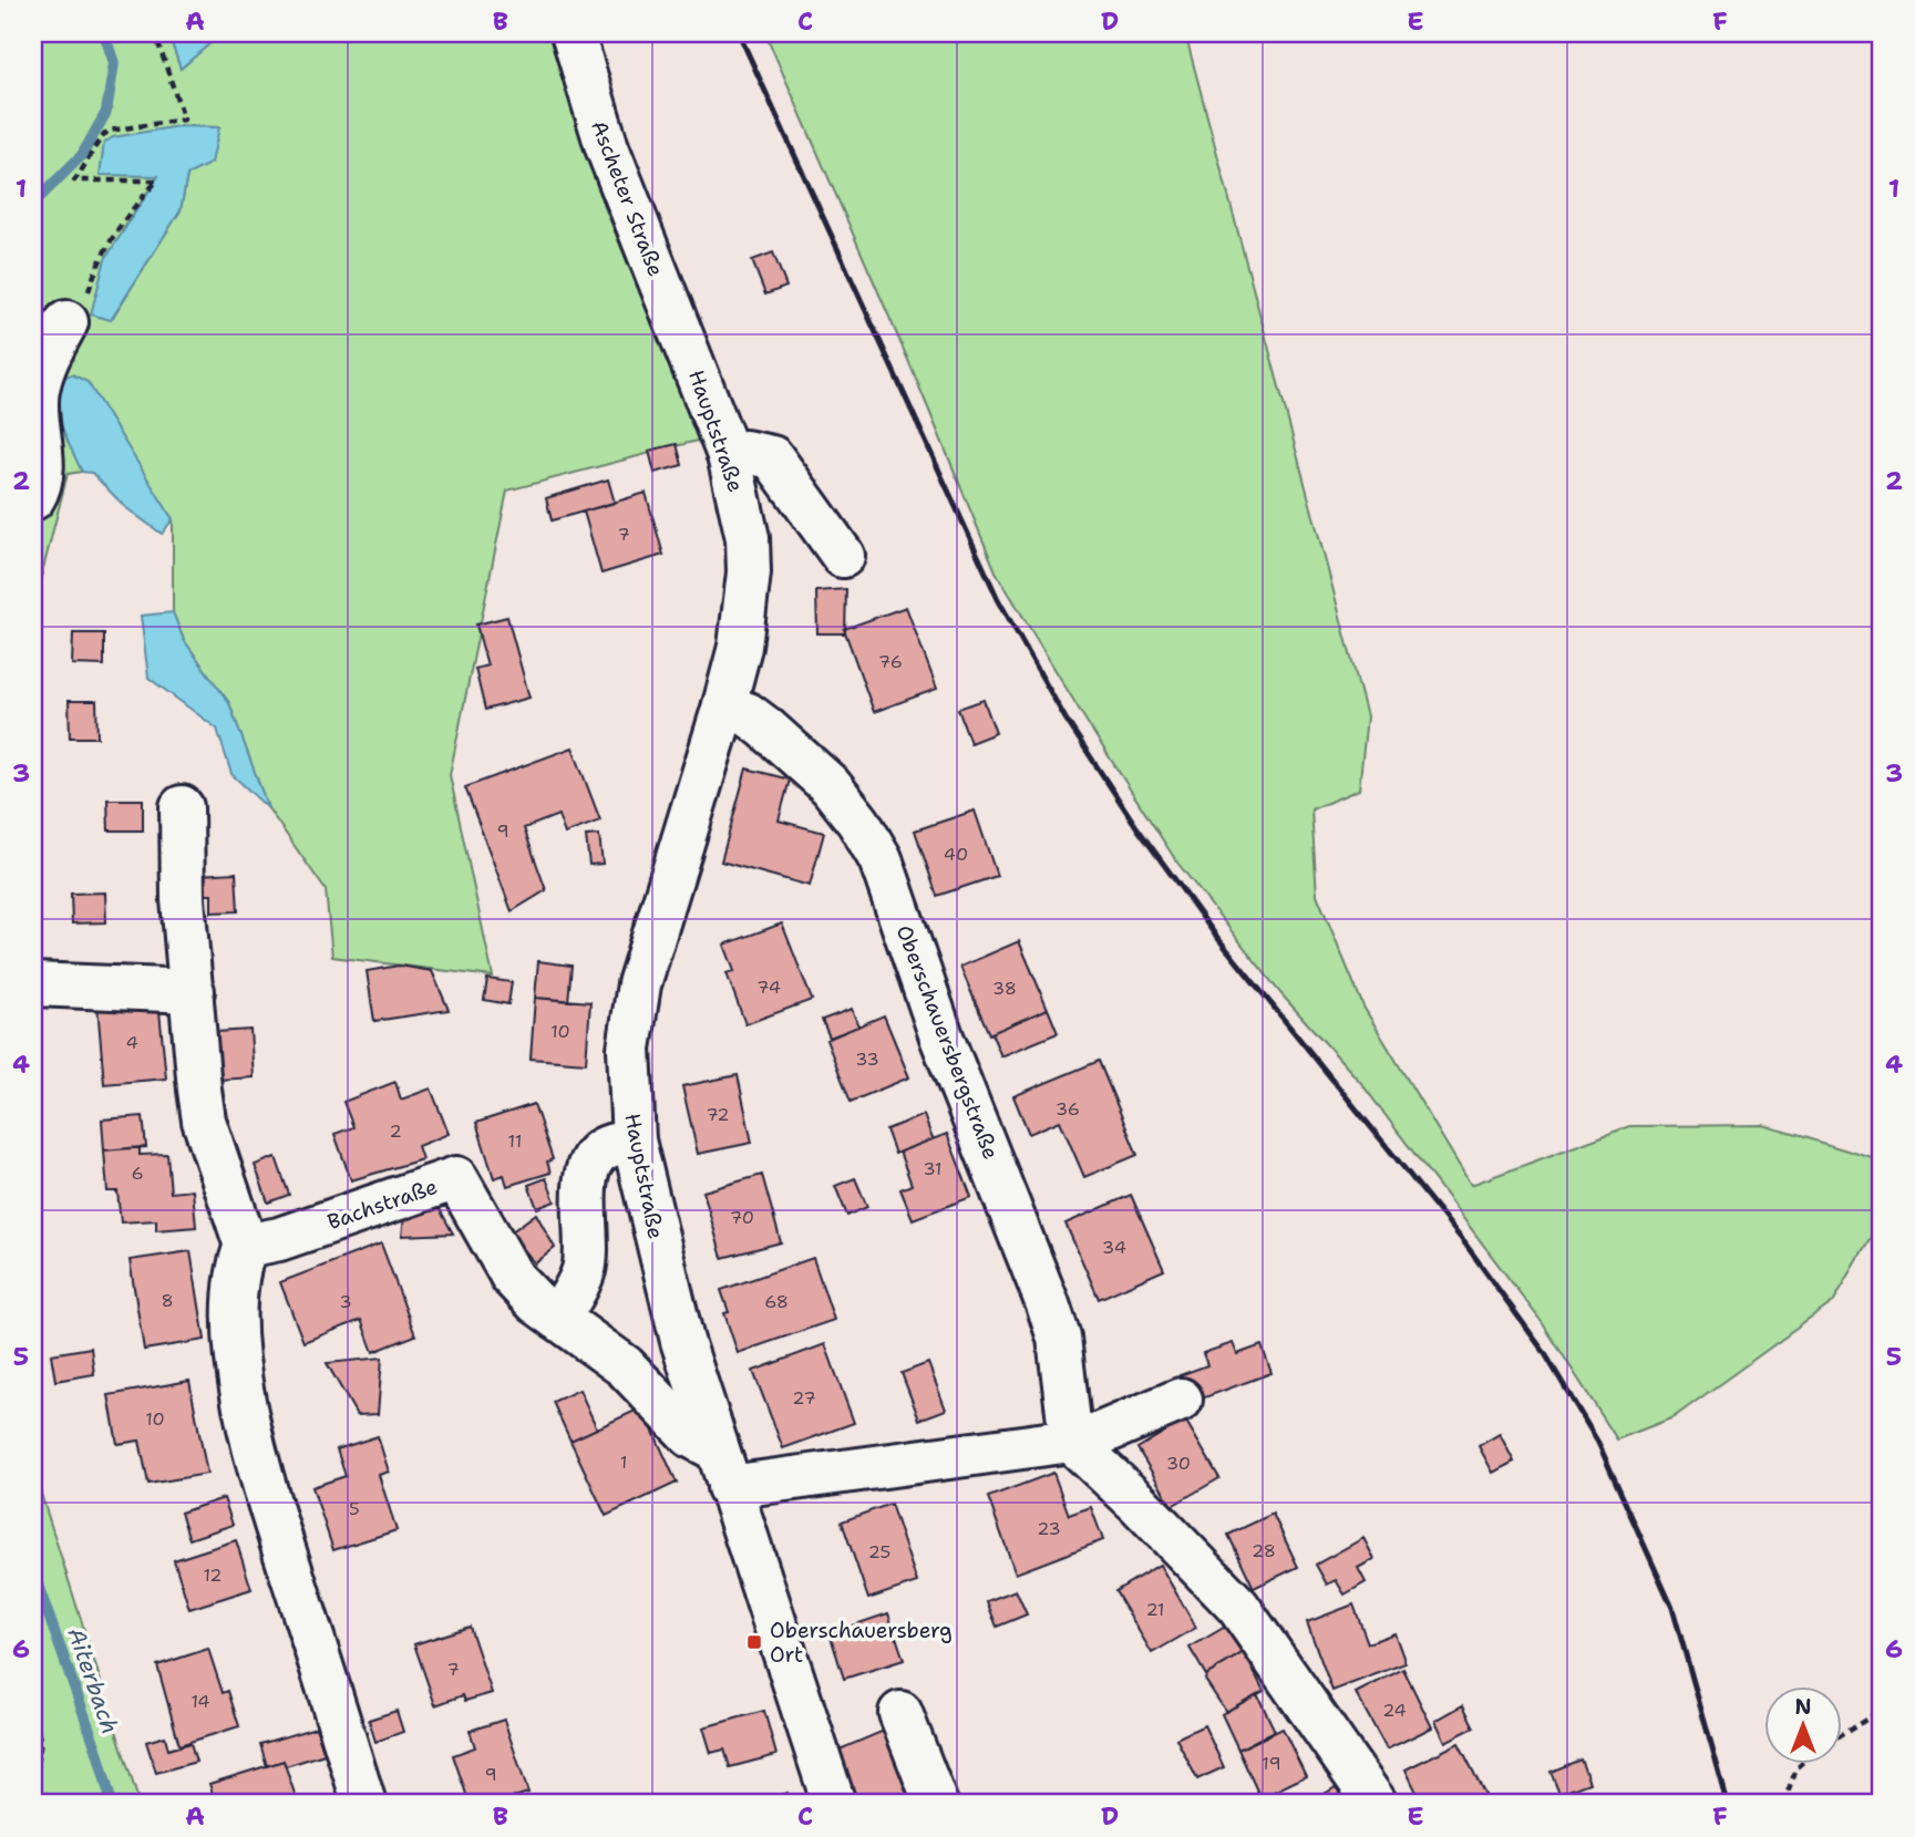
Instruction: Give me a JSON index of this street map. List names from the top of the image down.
{
  "streets": {
    "street": [
      "Ascheter Straße",
      "Hauptstraße",
      "Oberschauersbergstraße",
      "Bachstraße"
    ]
  },
  "crossings": [
    ["Ascheter Straße", "Hauptstraße"],
    ["Hauptstraße", "Oberschauersbergstraße"]
  ],
  "water": ["Aiterbach"],
  "places": {
    "transit": ["Oberschauersberg Ort"]
  },
  "house_numbers": [
    "7",
    "76",
    "9",
    "40",
    "74",
    "38",
    "10",
    "4",
    "33",
    "36",
    "72",
    "2",
    "11",
    "31",
    "6",
    "70",
    "34",
    "8",
    "3",
    "68",
    "27",
    "10",
    "1",
    "30",
    "5",
    "23",
    "28",
    "25",
    "12",
    "21",
    "7",
    "14",
    "24",
    "19",
    "9"
  ],
  "north": "top",
  "grid": {
    "columns": [
      "A",
      "B",
      "C",
      "D",
      "E",
      "F"
    ],
    "rows": [
      "1",
      "2",
      "3",
      "4",
      "5",
      "6"
    ]
  }
}
